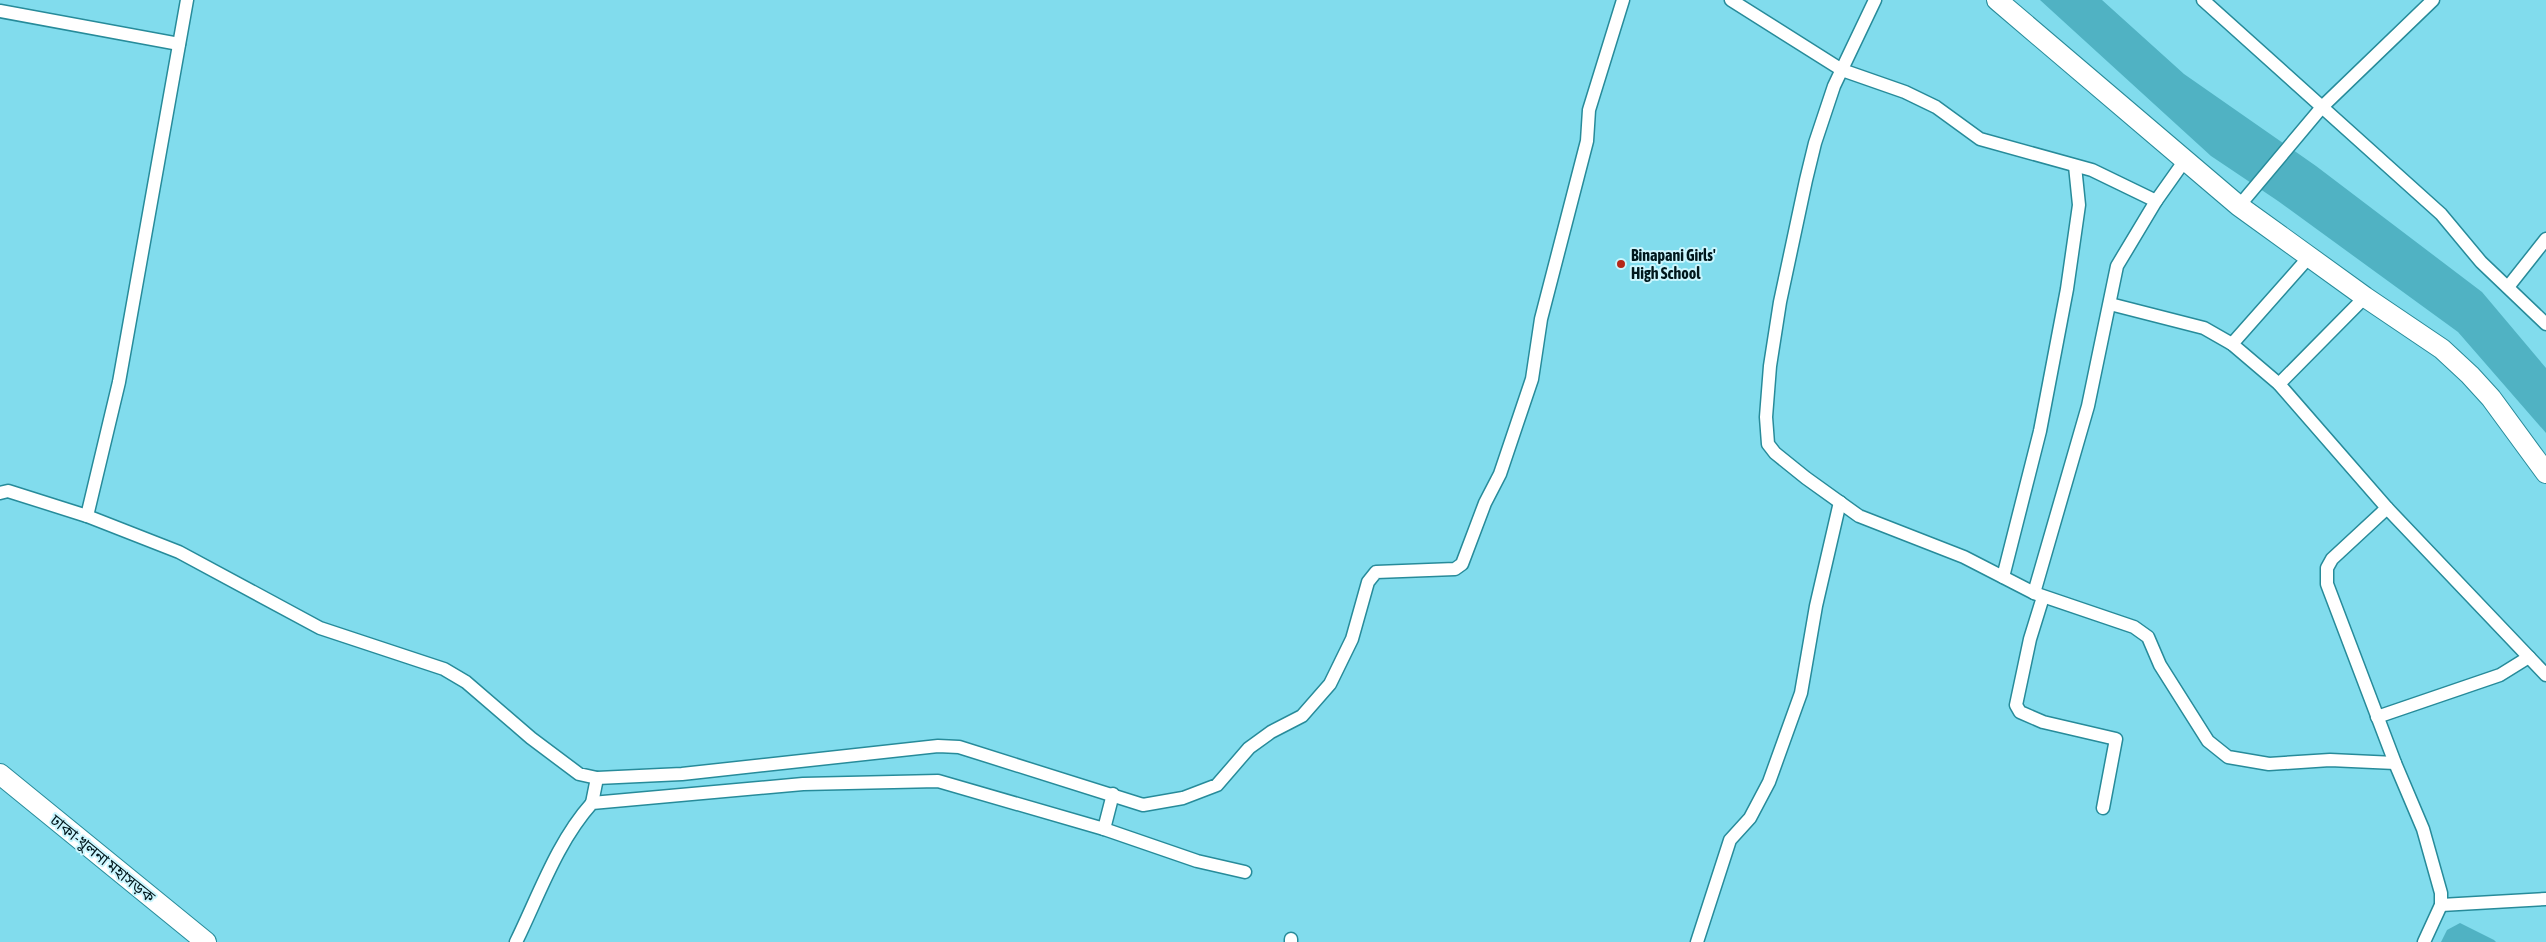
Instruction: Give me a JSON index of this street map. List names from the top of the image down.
{
  "streets": {
    "main road": ["ঢাকা-খুলনা মহাসড়ক"]
  },
  "places": ["Binapani Girls' High School"]
}
